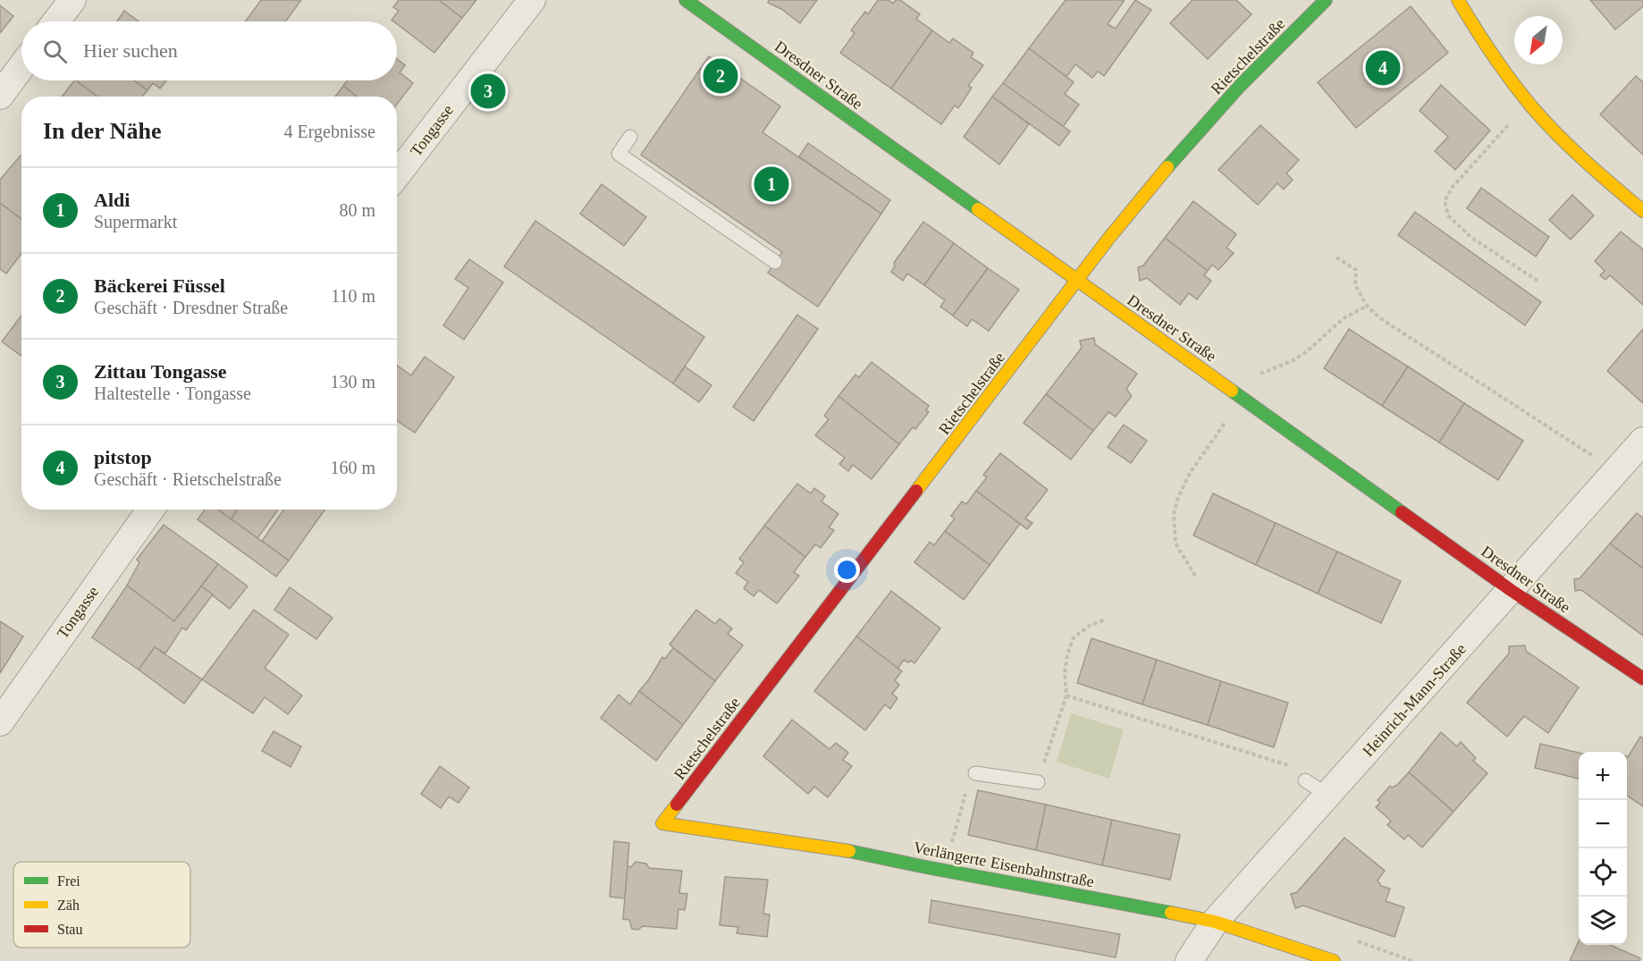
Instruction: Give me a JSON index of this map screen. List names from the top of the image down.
{
  "streets": {
    "main road": ["Rietschelstraße", "Dresdner Straße", "Verlängerte Eisenbahnstraße"],
    "street": ["Tongasse", "Heinrich-Mann-Straße"]
  },
  "crossings": [
    ["Rietschelstraße", "Dresdner Straße"],
    ["Rietschelstraße", "Verlängerte Eisenbahnstraße"],
    ["Dresdner Straße", "Heinrich-Mann-Straße"],
    ["Heinrich-Mann-Straße", "Verlängerte Eisenbahnstraße"]
  ],
  "legend": ["Frei", "Zäh", "Stau"],
  "north": "bottom left",
  "page": {
    "search": "Hier suchen",
    "pins": [
      "4",
      "2",
      "3",
      "1"
    ],
    "heading": ["In der Nähe", "4 Ergebnisse"],
    "list": [
      {
        "mark": "1",
        "name": "Aldi",
        "note": "Supermarkt",
        "value": "80 m"
      },
      {
        "mark": "2",
        "name": "Bäckerei Füssel",
        "note": "Geschäft · Dresdner Straße",
        "value": "110 m"
      },
      {
        "mark": "3",
        "name": "Zittau Tongasse",
        "note": "Haltestelle · Tongasse",
        "value": "130 m"
      },
      {
        "mark": "4",
        "name": "pitstop",
        "note": "Geschäft · Rietschelstraße",
        "value": "160 m"
      }
    ],
    "map_buttons": ["+", "−"]
  }
}
